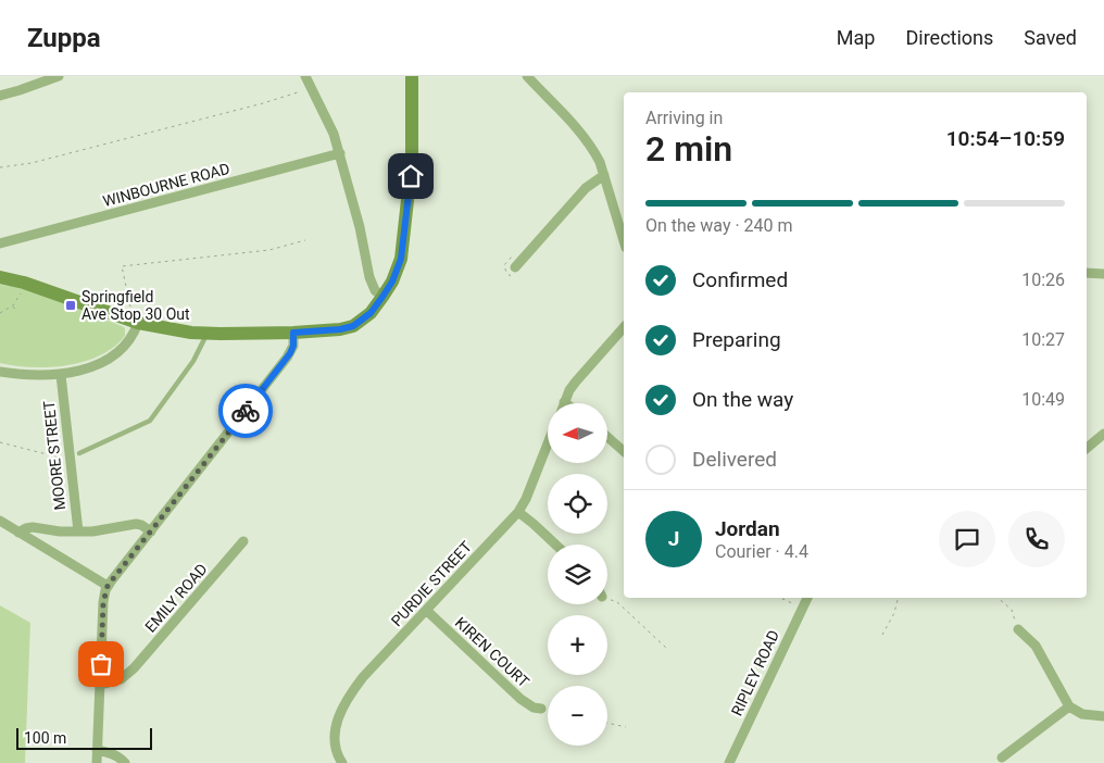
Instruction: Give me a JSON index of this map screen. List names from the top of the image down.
{
  "streets": {
    "street": [
      "WINBOURNE ROAD",
      "MOORE STREET",
      "PURDIE STREET",
      "EMILY ROAD",
      "KIREN COURT",
      "RIPLEY ROAD"
    ]
  },
  "crossings": [
    ["PURDIE STREET", "KIREN COURT"]
  ],
  "places": {
    "transit": ["Springfield Ave Stop 30 Out"]
  },
  "scale_bar": "100 m",
  "north": "left",
  "page": {
    "header": "Zuppa",
    "nav": ["Map", "Directions", "Saved"],
    "heading": ["2 min", "Arriving in", "10:54–10:59"],
    "panel": ["Jordan", "Courier · 4.4"],
    "bar": "On the way · 240 m",
    "list": [
      ["Confirmed", "10:26"],
      ["Preparing", "10:27"],
      ["On the way", "10:49"],
      "Delivered"
    ],
    "map_buttons": ["+", "−"],
    "round": "J",
    "scale": "100 m"
  }
}
